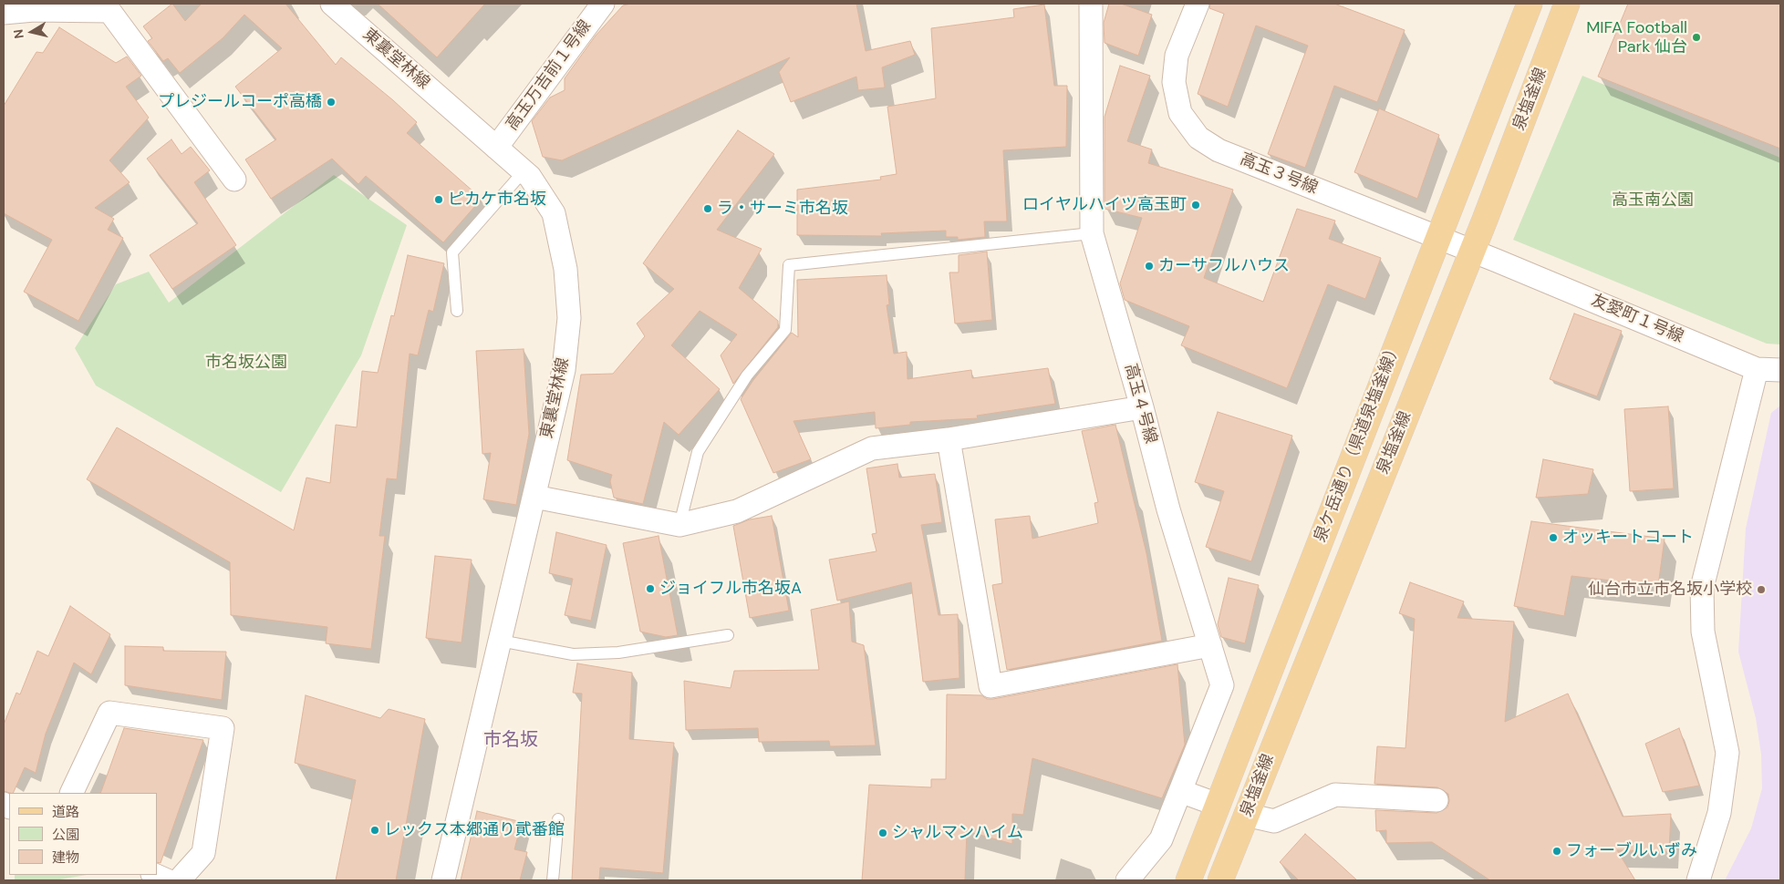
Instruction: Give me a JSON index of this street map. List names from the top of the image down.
{
  "streets": {
    "main road": ["泉塩釜線", "泉ケ岳通り（県道泉塩釜線）"],
    "street": [
      "東裏堂林線",
      "高玉万吉前１号線",
      "高玉３号線",
      "友愛町１号線",
      "高玉４号線"
    ]
  },
  "crossings": [
    ["東裏堂林線", "高玉万吉前１号線"],
    ["泉塩釜線", "高玉３号線"],
    ["高玉３号線", "友愛町１号線"],
    ["高玉３号線", "泉ケ岳通り（県道泉塩釜線）"]
  ],
  "districts": ["市名坂"],
  "parks": ["高玉南公園", "市名坂公園"],
  "places": [
    "MIFA Football Park 仙台",
    "プレジールコーポ高橋",
    "ピカケ市名坂",
    "ロイヤルハイツ高玉町",
    "ラ・サーミ市名坂",
    "カーサフルハウス",
    "オッキートコート",
    "ジョイフル市名坂A",
    "仙台市立市名坂小学校",
    "レックス本郷通り貮番館",
    "シャルマンハイム",
    "フォーブルいずみ"
  ],
  "legend": ["道路", "公園", "建物"],
  "north": "left"
}
